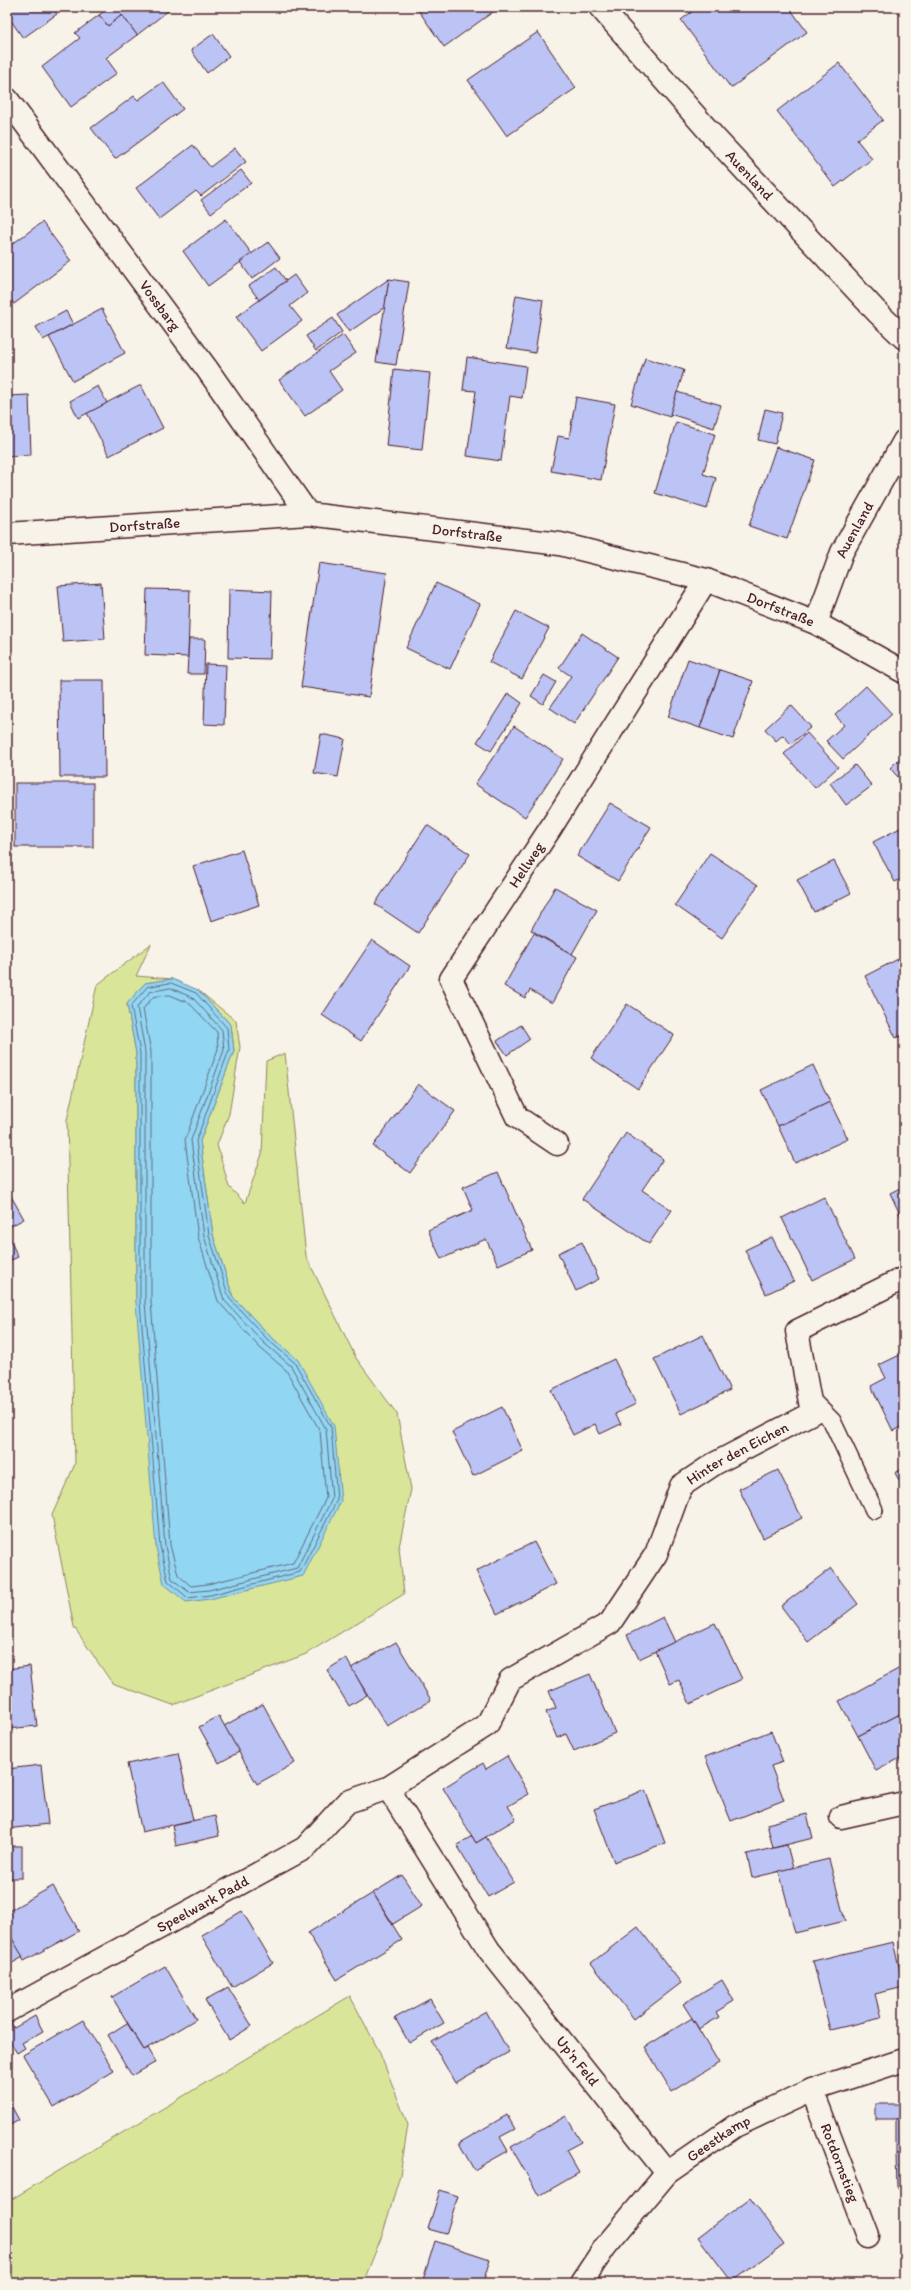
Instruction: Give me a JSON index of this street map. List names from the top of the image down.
{
  "streets": {
    "street": [
      "Auenland",
      "Vossbarg",
      "Dorfstraße",
      "Hellweg",
      "Hinter den Eichen",
      "Speelwark Padd",
      "Up'n Feld",
      "Geestkamp",
      "Rotdornstieg"
    ]
  },
  "crossings": [
    ["Auenland", "Dorfstraße"],
    ["Vossbarg", "Dorfstraße"],
    ["Dorfstraße", "Hellweg"],
    ["Hinter den Eichen", "Speelwark Padd"],
    ["Speelwark Padd", "Up'n Feld"],
    ["Up'n Feld", "Geestkamp"],
    ["Geestkamp", "Rotdornstieg"]
  ]
}
